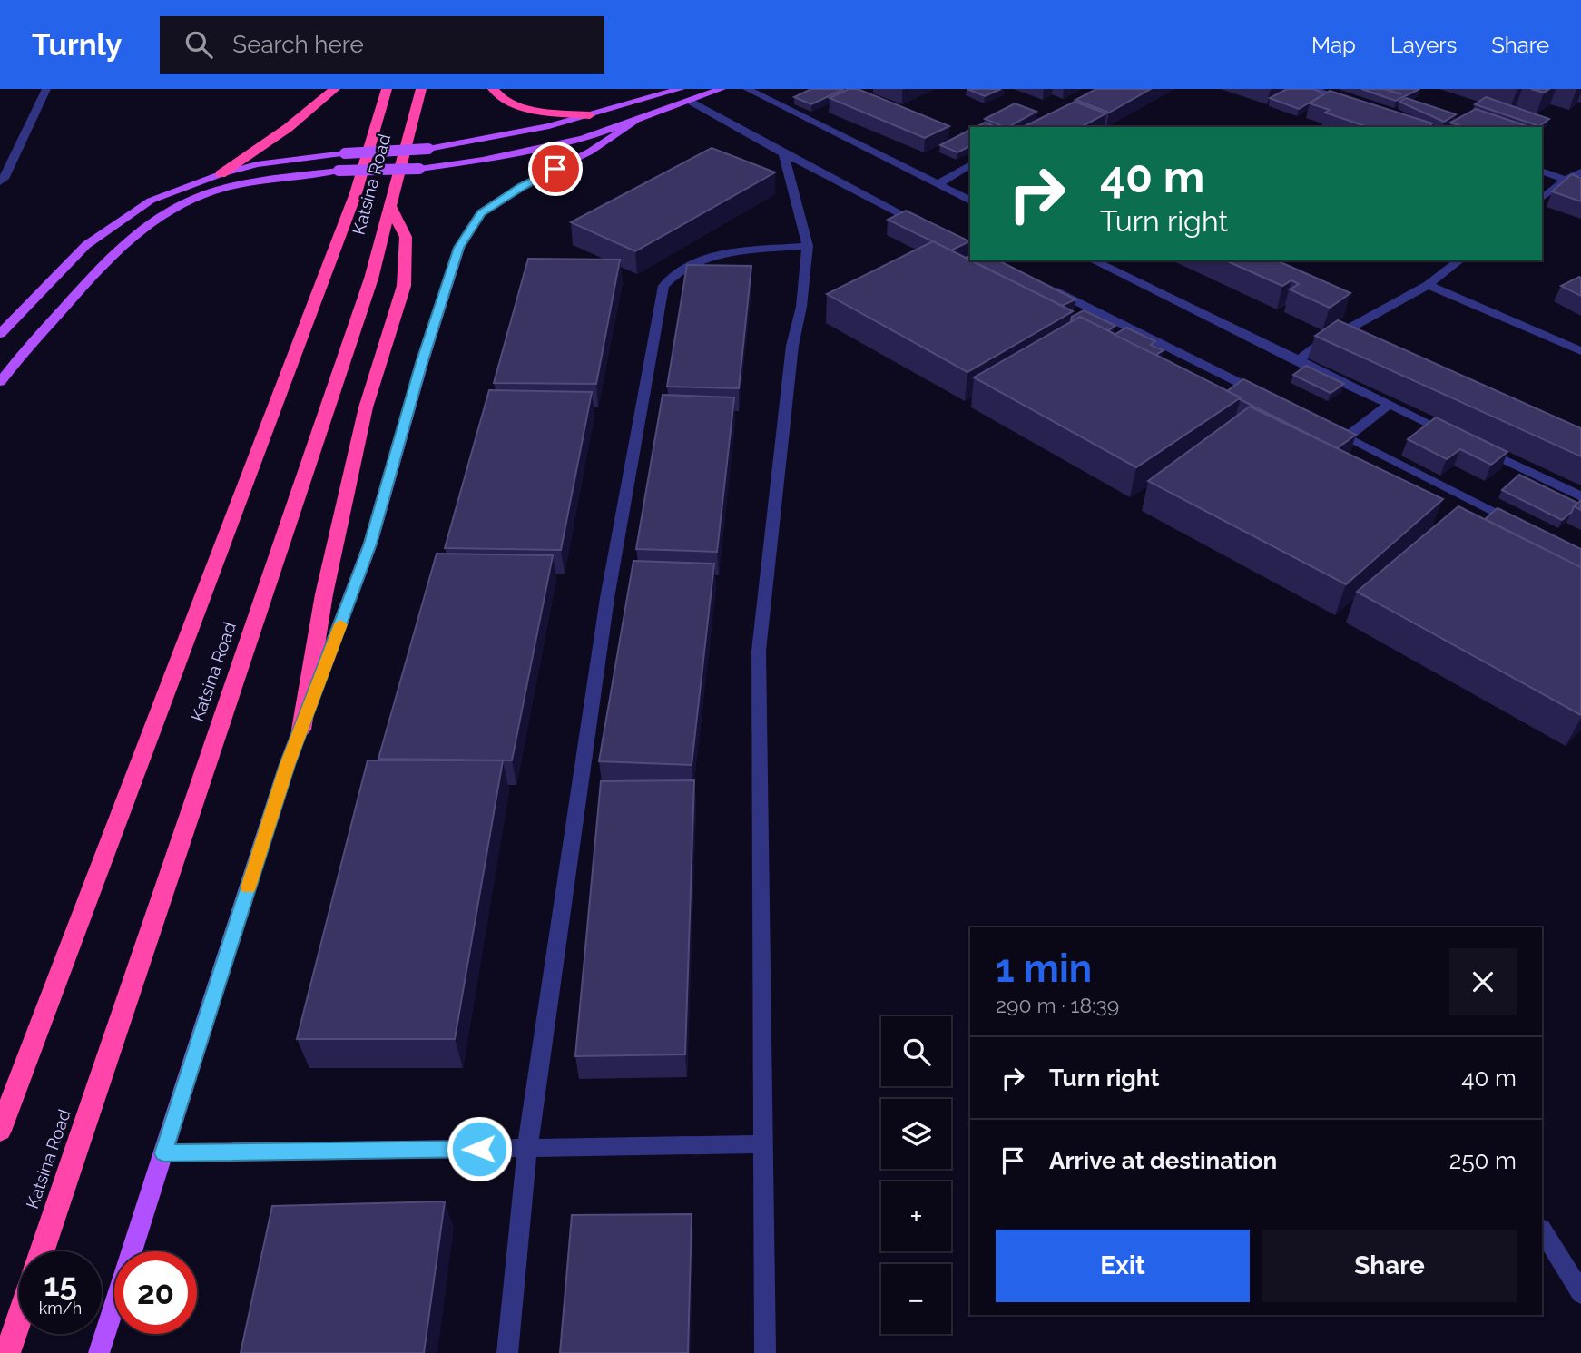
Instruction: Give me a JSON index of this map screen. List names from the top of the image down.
{
  "streets": {
    "highway": ["Katsina Road"]
  },
  "page": {
    "header": "Turnly",
    "search": "Search here",
    "nav": ["Map", "Layers", "Share"],
    "turn": ["40 m", "Turn right"],
    "heading": ["1 min", "290 m · 18:39"],
    "map_buttons": ["+", "−"],
    "list": [
      {
        "name": "Turn right",
        "value": "40 m"
      },
      {
        "name": "Arrive at destination",
        "value": "250 m"
      }
    ],
    "buttons": ["Exit", "Share"],
    "speed": "15 km/h",
    "limit": "20"
  }
}
